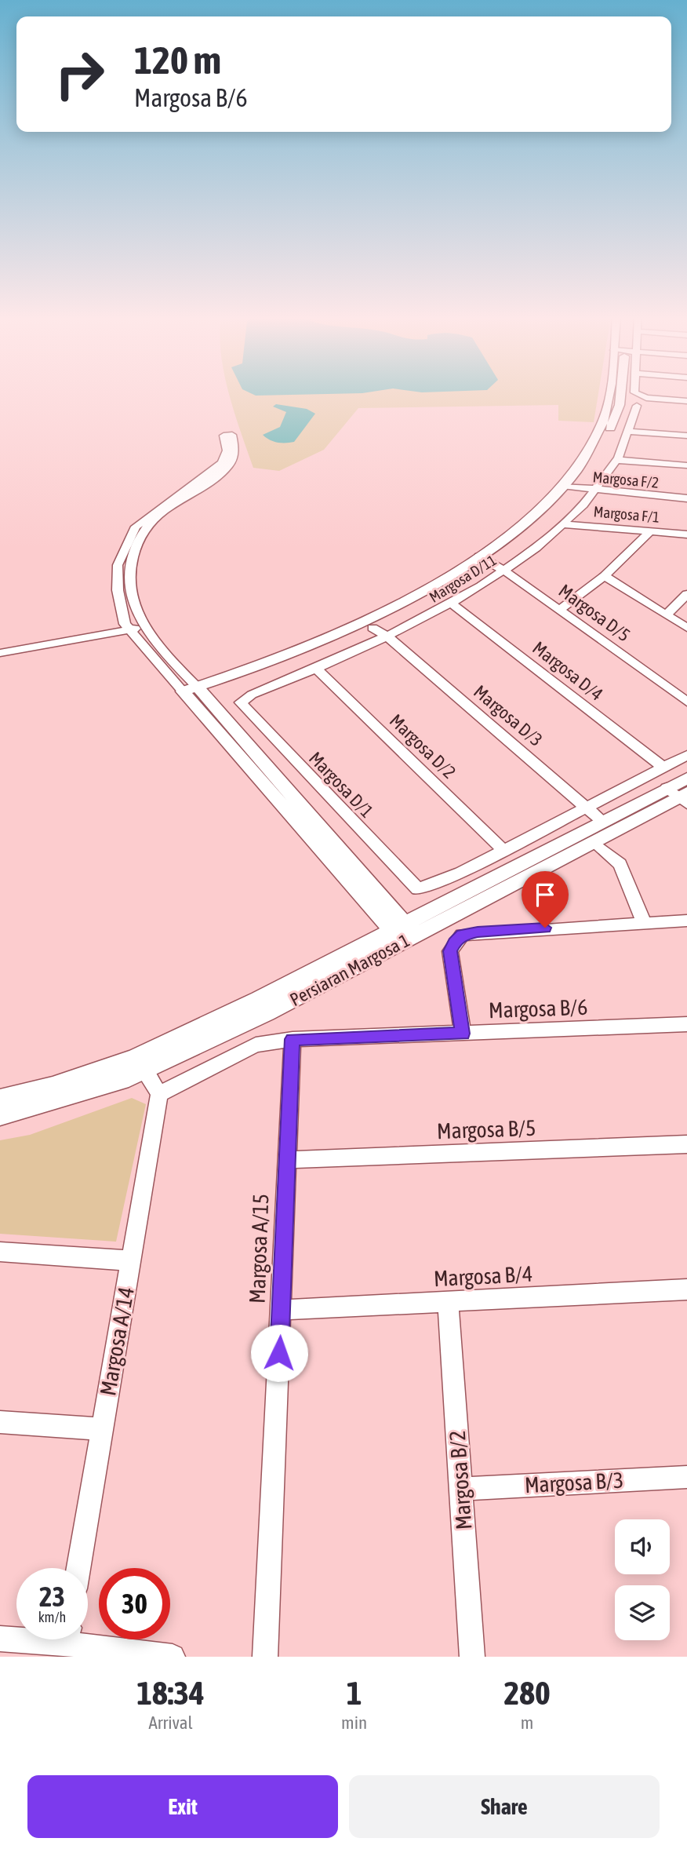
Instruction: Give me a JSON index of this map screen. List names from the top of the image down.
{
  "streets": {
    "street": [
      "Margosa F/2",
      "Margosa F/1",
      "Margosa D/11",
      "Margosa D/5",
      "Margosa D/4",
      "Margosa D/3",
      "Margosa D/2",
      "Margosa D/1",
      "Persiaran Margosa 1",
      "Margosa B/6",
      "Margosa B/5",
      "Margosa A/15",
      "Margosa B/4",
      "Margosa A/14",
      "Margosa B/2",
      "Margosa B/3"
    ]
  },
  "crossings": [
    ["Margosa F/2", "Margosa D/11"],
    ["Margosa F/1", "Margosa D/11"],
    ["Margosa D/11", "Margosa D/5"],
    ["Margosa D/11", "Margosa D/4"],
    ["Margosa D/11", "Margosa D/3"],
    ["Margosa D/11", "Margosa D/2"],
    ["Margosa D/11", "Margosa D/1"],
    ["Margosa D/3", "Persiaran Margosa 1"],
    ["Margosa D/2", "Margosa D/1"],
    ["Margosa B/6", "Margosa A/15"],
    ["Margosa B/6", "Margosa A/14"],
    ["Margosa B/5", "Margosa A/15"],
    ["Margosa A/15", "Margosa B/4"],
    ["Margosa B/4", "Margosa B/2"],
    ["Margosa B/2", "Margosa B/3"]
  ],
  "page": {
    "turn": ["120 m", "Margosa B/6"],
    "speed": "23 km/h",
    "limit": "30",
    "eta": [
      "18:34",
      "Arrival",
      "1",
      "min",
      "280",
      "m"
    ],
    "buttons": ["Exit", "Share"]
  }
}
